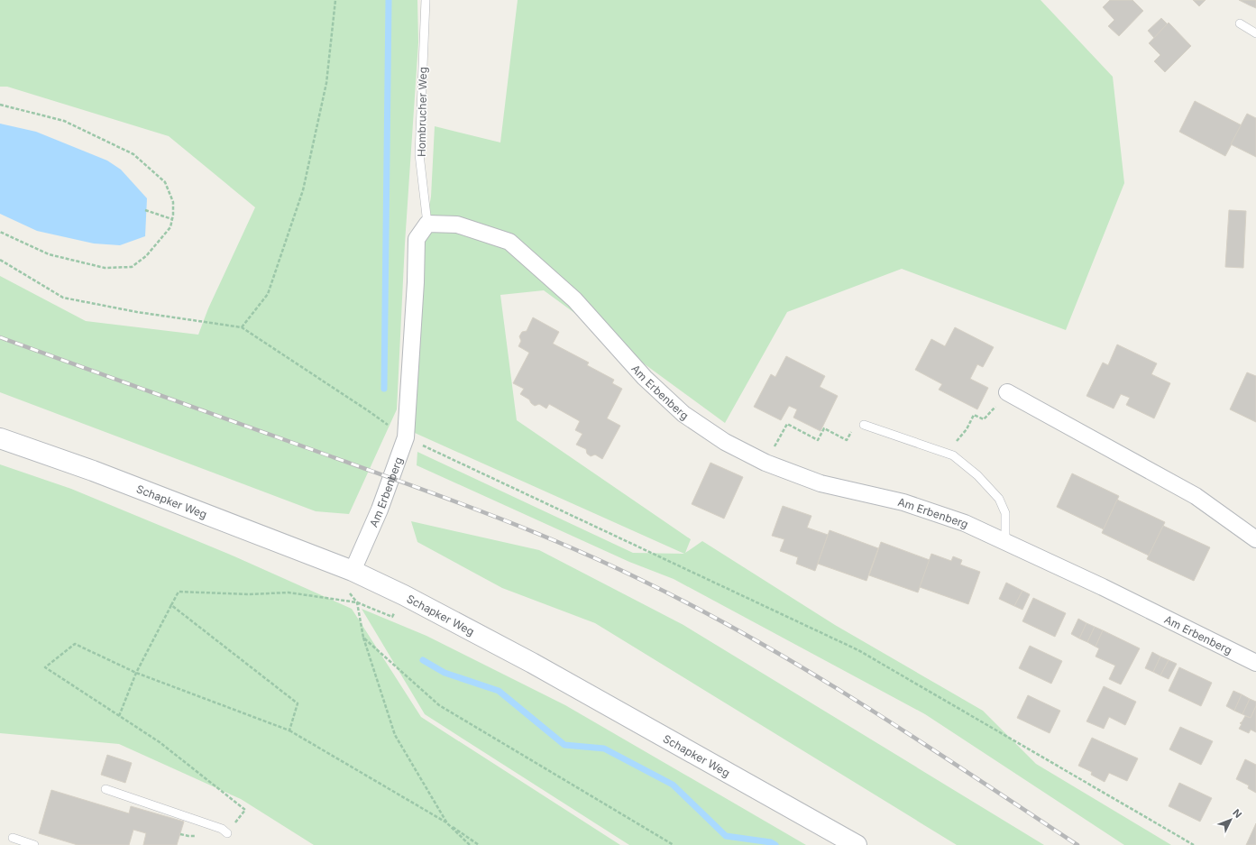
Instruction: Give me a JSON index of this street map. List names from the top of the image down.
{
  "streets": {
    "street": ["Am Erbenberg", "Schapker Weg"],
    "lane": ["Hombrucher Weg"]
  },
  "crossings": [
    ["Hombrucher Weg", "Am Erbenberg"],
    ["Am Erbenberg", "Schapker Weg"]
  ],
  "north": "top right"
}
